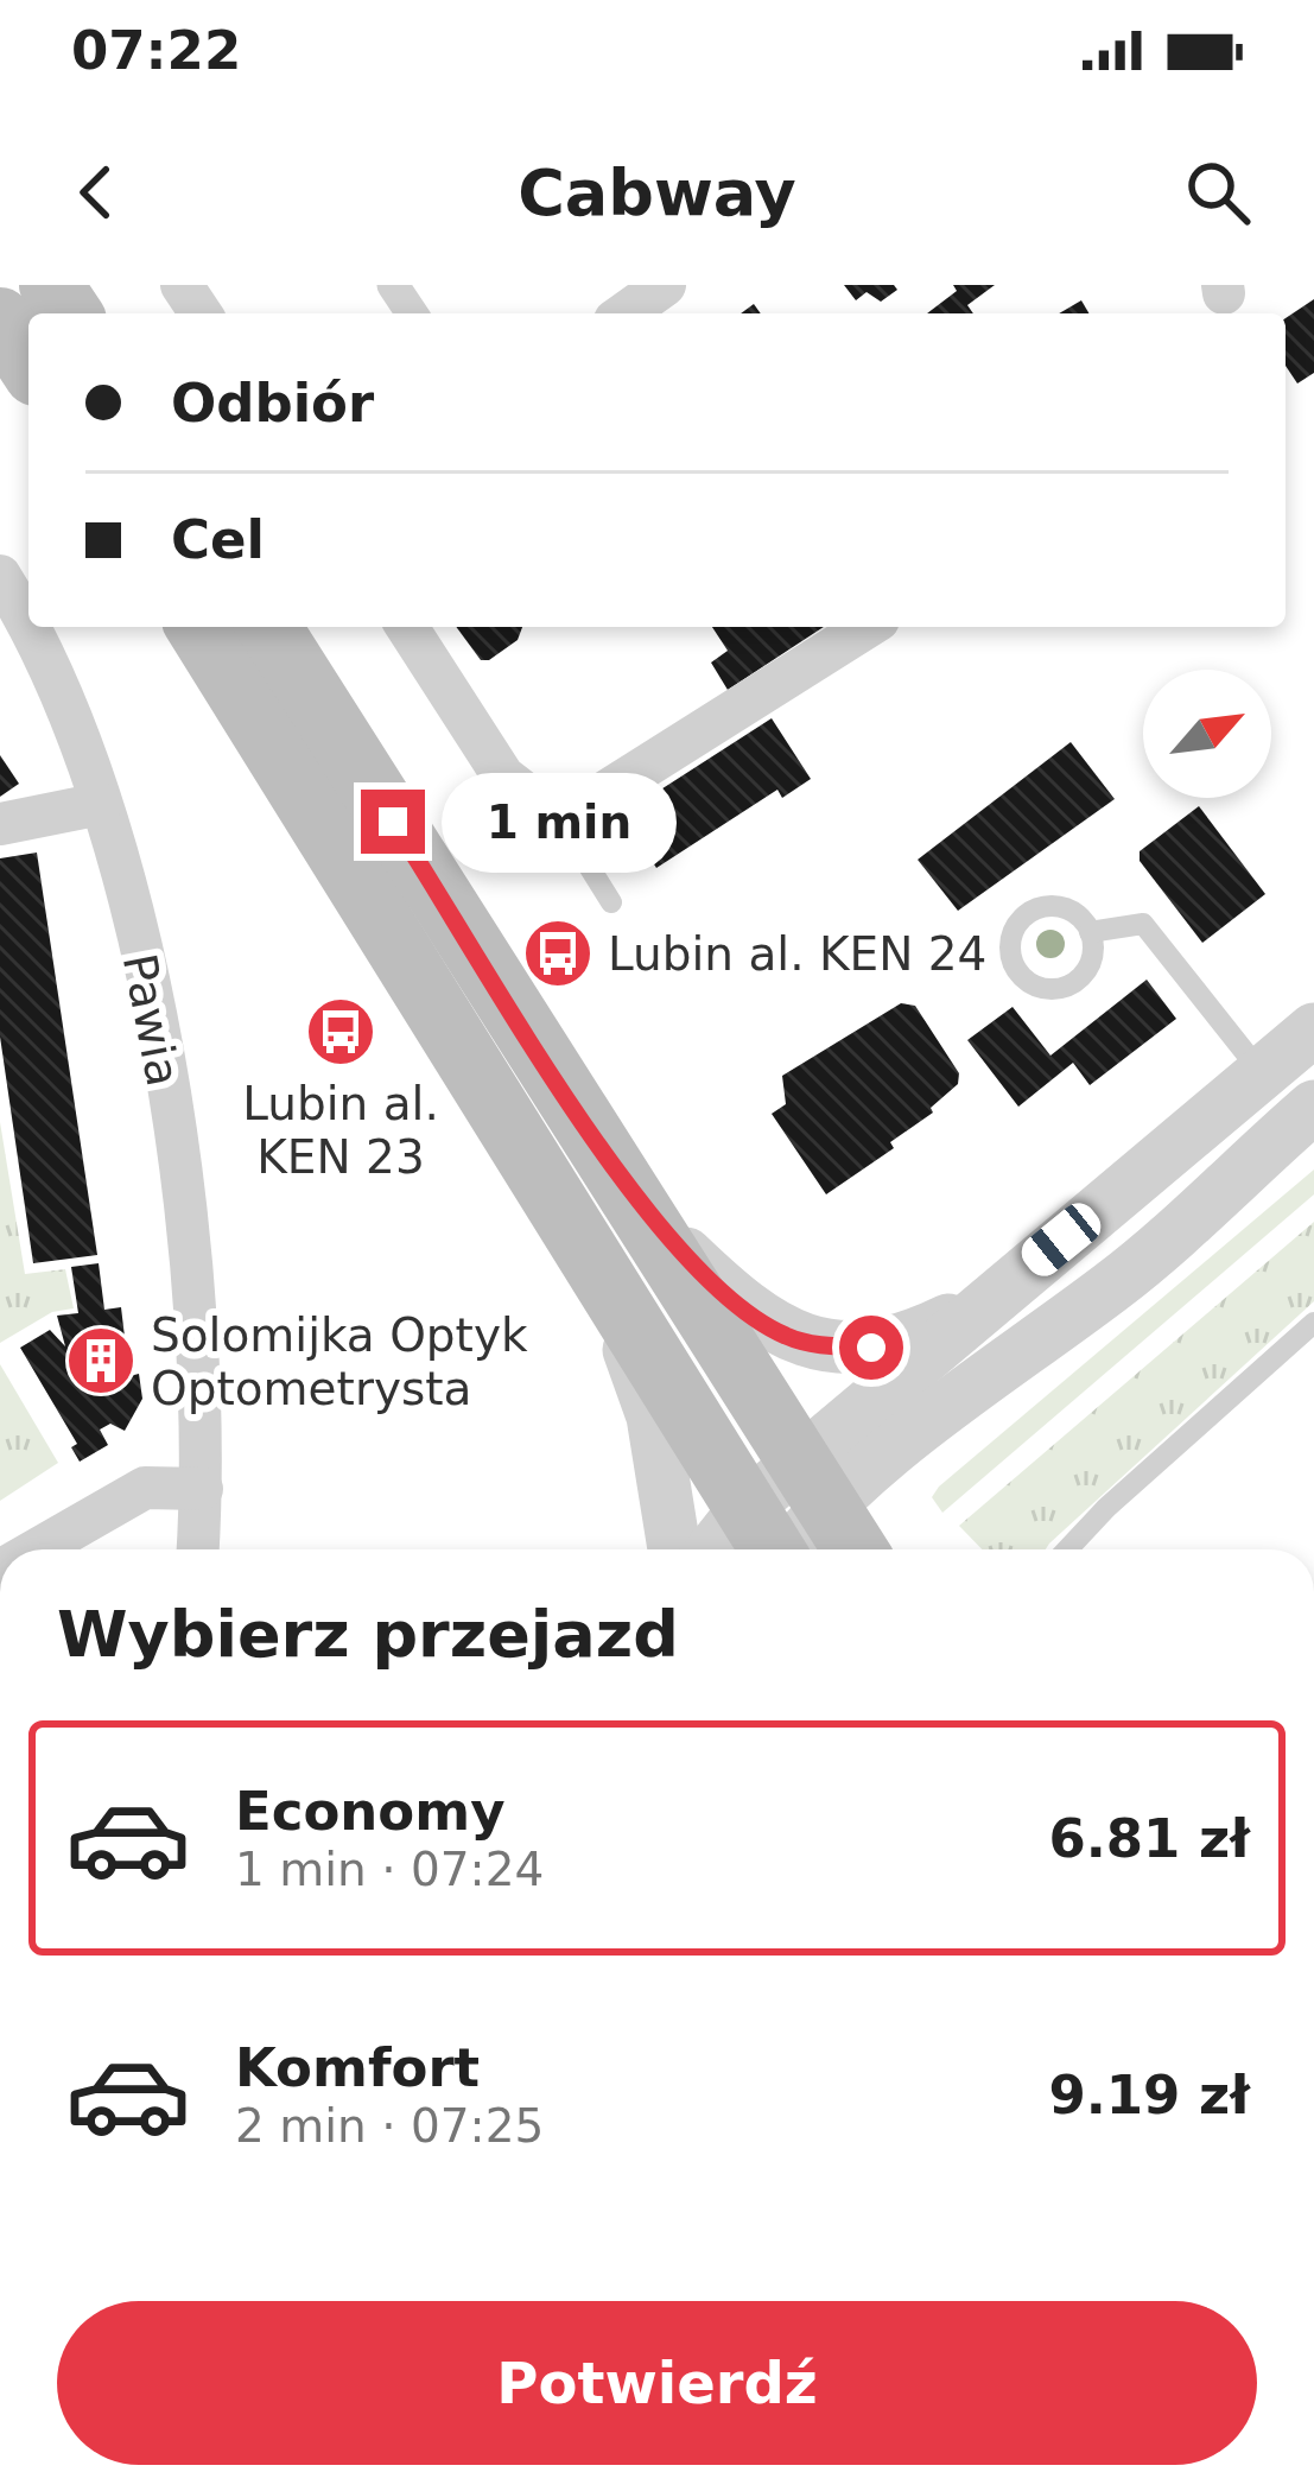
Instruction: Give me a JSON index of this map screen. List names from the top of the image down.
{
  "streets": {
    "street": ["Pawia"]
  },
  "places": {
    "bus stop": ["Lubin al. KEN 24", "Lubin al. KEN 23"],
    "building": ["Solomijka Optyk Optometrysta"]
  },
  "north": "top right",
  "page": {
    "status": "07:22",
    "header": "Cabway",
    "banner": ["Odbiór", "Cel"],
    "bubble": "1 min",
    "heading": "Wybierz przejazd",
    "list": [
      {
        "name": "Economy",
        "note": "1 min · 07:24",
        "value": "6.81 zł"
      },
      {
        "name": "Komfort",
        "note": "2 min · 07:25",
        "value": "9.19 zł"
      }
    ],
    "buttons": "Potwierdź"
  }
}
